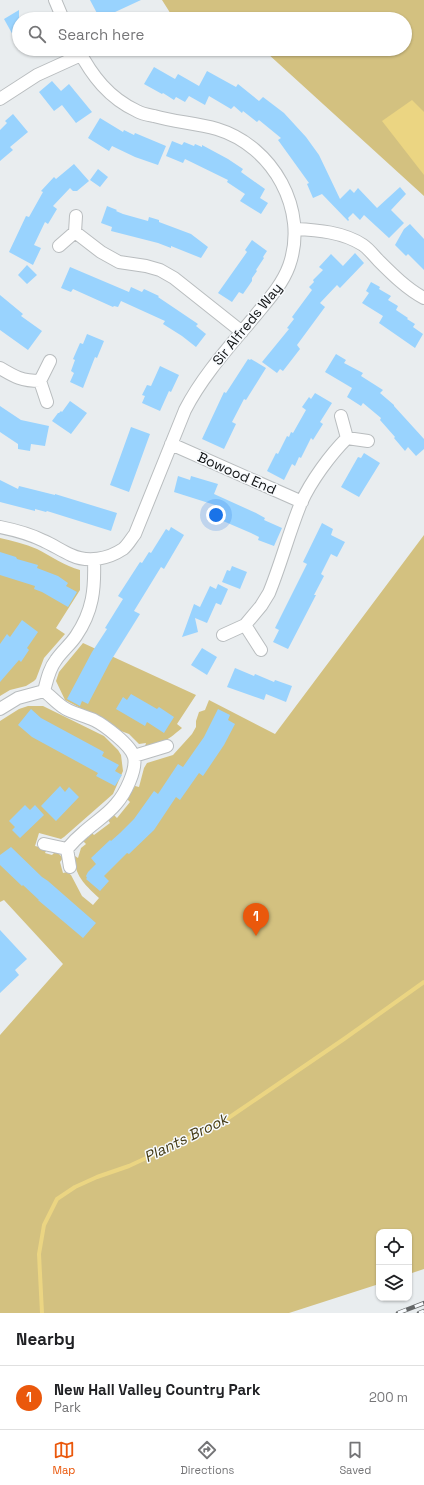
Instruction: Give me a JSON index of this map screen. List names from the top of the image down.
{
  "streets": {
    "street": ["Sir Alfreds Way", "Bowood End"]
  },
  "crossings": [
    ["Sir Alfreds Way", "Bowood End"]
  ],
  "water": ["Plants Brook"],
  "page": {
    "search": "Search here",
    "pins": "1",
    "heading": "Nearby",
    "list": [
      {
        "mark": "1",
        "name": "New Hall Valley Country Park",
        "note": "Park",
        "value": "200 m"
      }
    ],
    "nav": ["Map", "Directions", "Saved"]
  }
}
